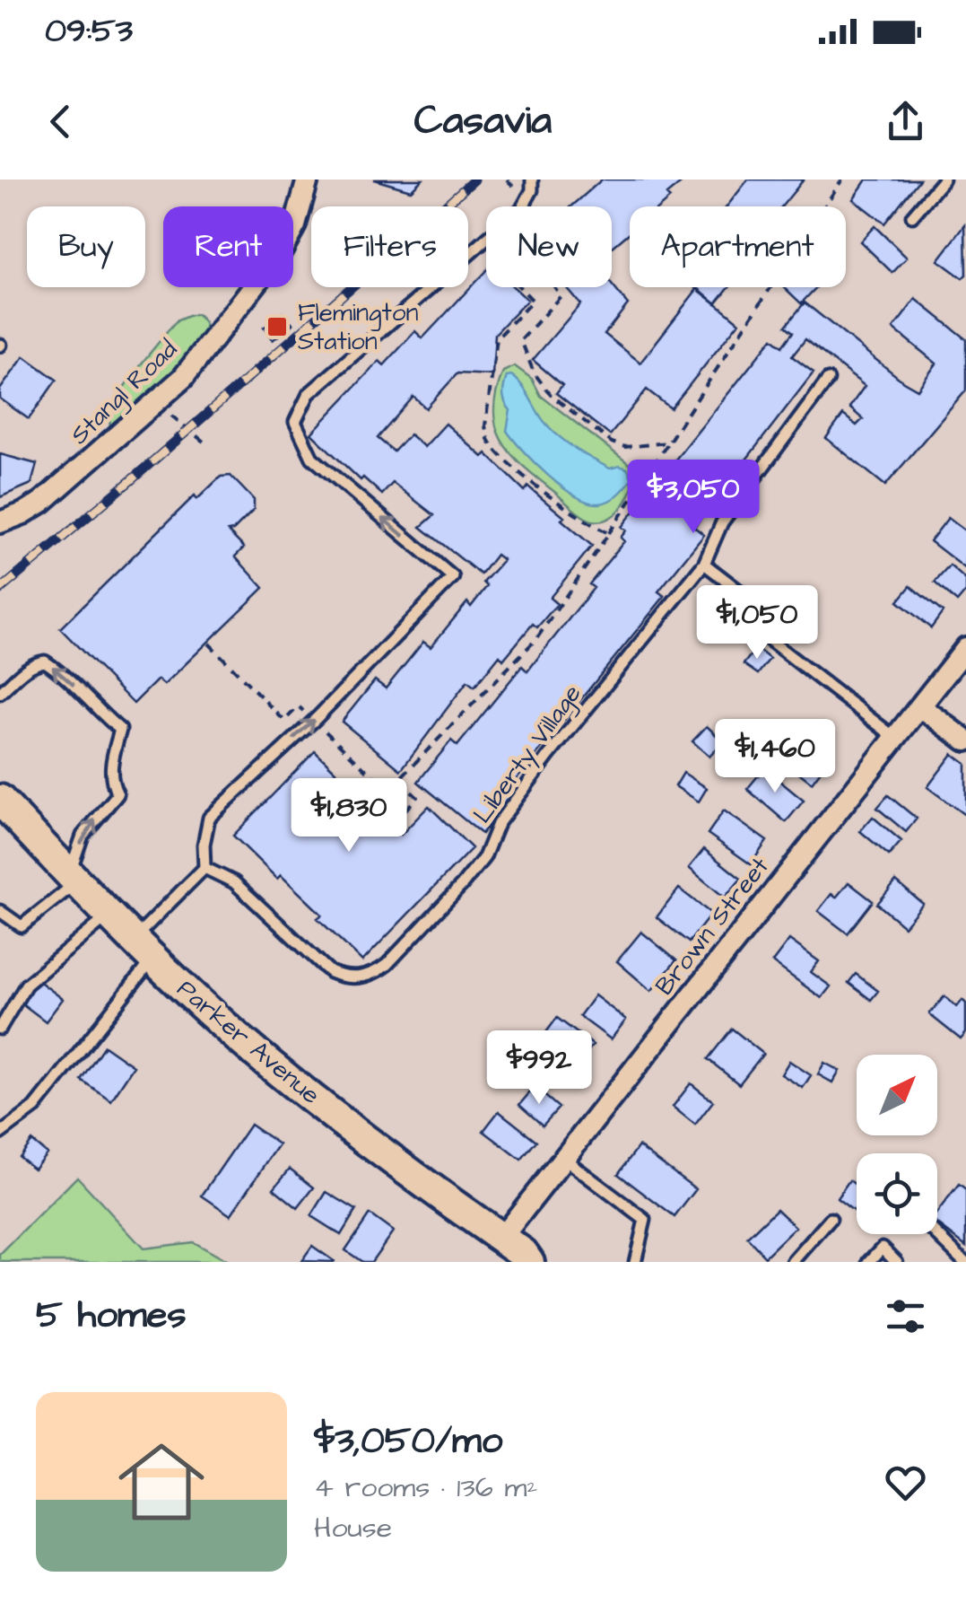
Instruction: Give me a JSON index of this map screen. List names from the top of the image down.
{
  "streets": {
    "main road": ["Parker Avenue"],
    "street": ["Stangl Road", "Brown Street"],
    "lane": ["Liberty Village"]
  },
  "crossings": [
    ["Brown Street", "Parker Avenue"]
  ],
  "places": {
    "transit": ["Flemington Station"]
  },
  "north": "top right",
  "page": {
    "status": "09:53",
    "header": "Casavia",
    "chip": [
      "Buy",
      "Rent",
      "Filters",
      "New",
      "Apartment"
    ],
    "price": [
      "$3,050",
      "$1,050",
      "$1,460",
      "$1,830",
      "$992"
    ],
    "heading": "5 homes",
    "list": [
      {
        "name": "$3,050/mo",
        "note": "4 rooms · 136 m² · House"
      }
    ]
  }
}
